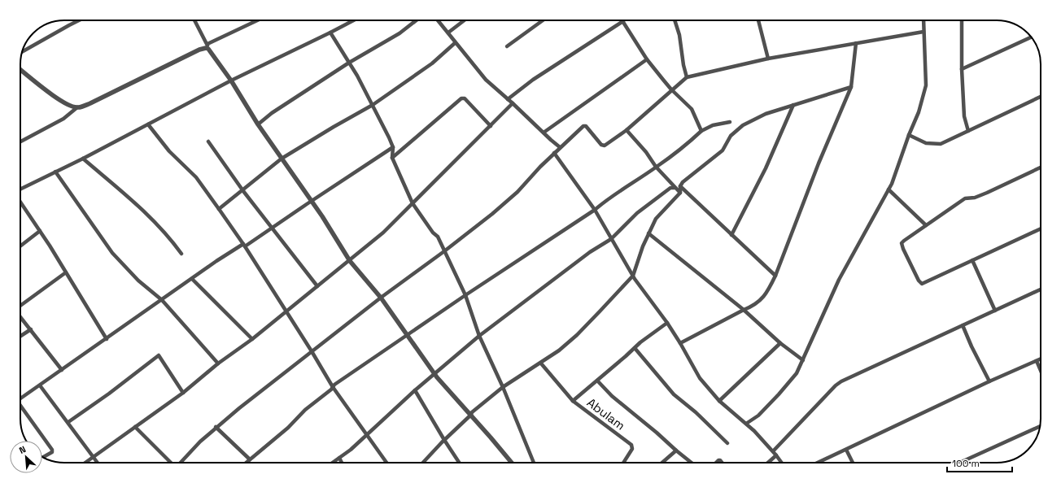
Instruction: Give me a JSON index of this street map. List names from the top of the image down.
{
  "streets": {
    "street": ["Abulam"]
  },
  "scale_bar": "100 m",
  "north": "top left"
}
